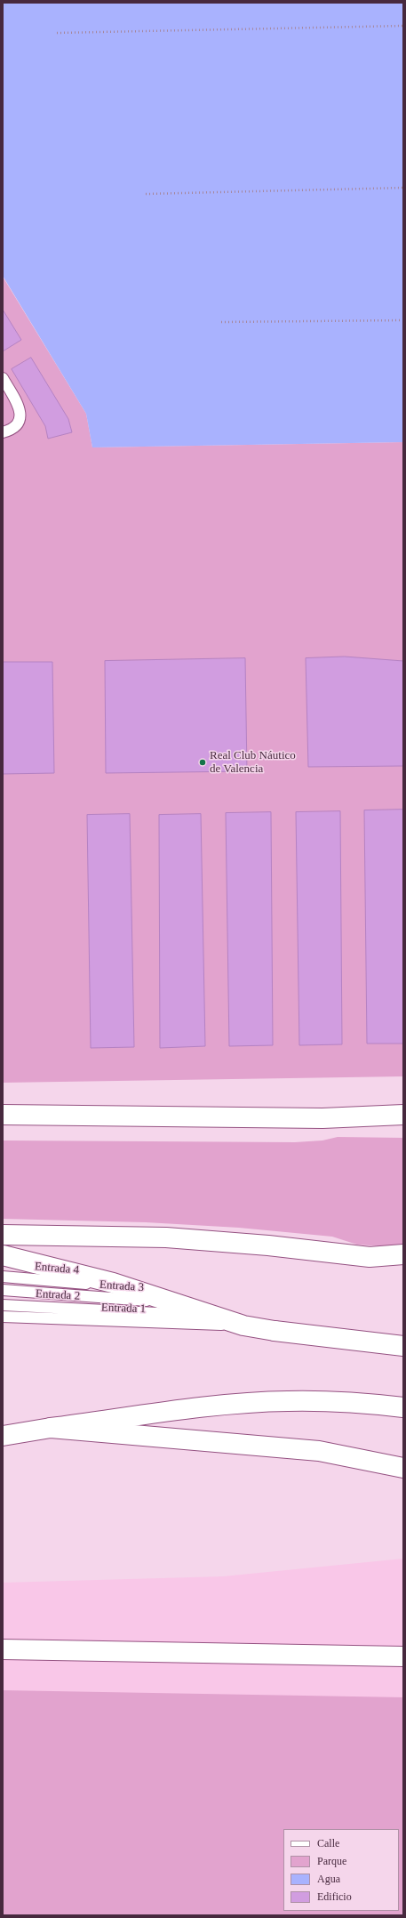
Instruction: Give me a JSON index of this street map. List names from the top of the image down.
{
  "streets": {
    "lane": [
      "Entrada 4",
      "Entrada 3",
      "Entrada 2",
      "Entrada 1"
    ]
  },
  "places": ["Real Club Náutico de Valencia"],
  "legend": [
    "Calle",
    "Parque",
    "Agua",
    "Edificio"
  ]
}
